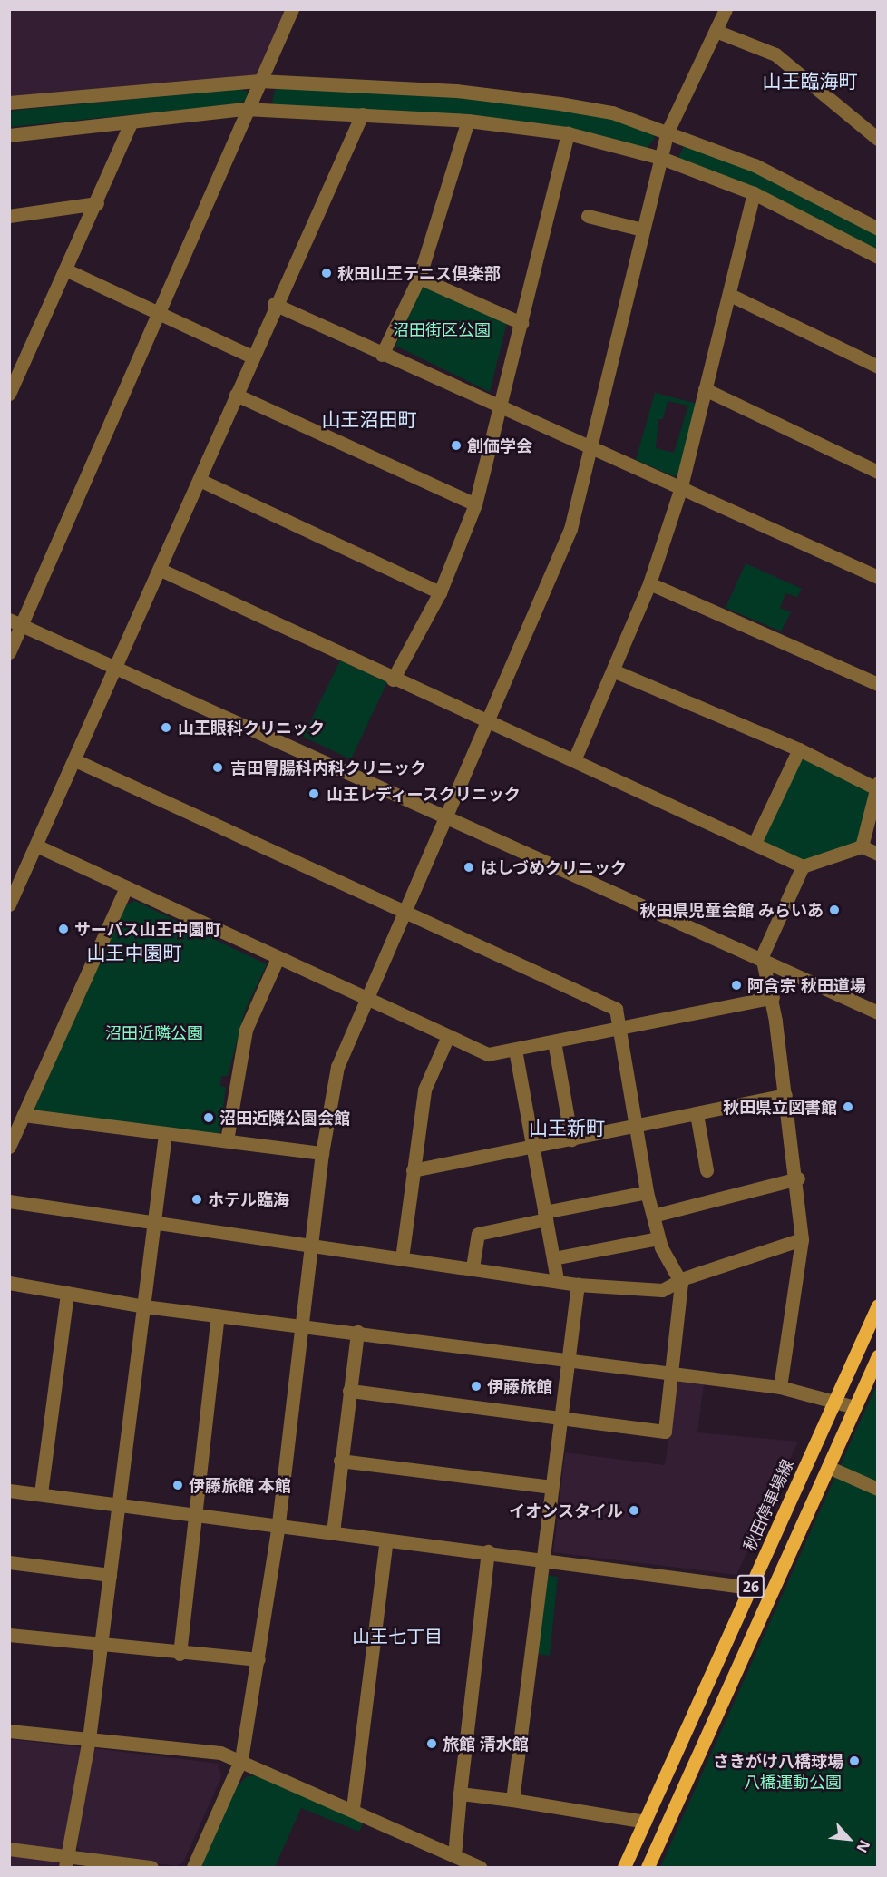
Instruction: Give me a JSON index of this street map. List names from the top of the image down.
{
  "streets": {
    "main road": ["秋田停車場線", "26"]
  },
  "districts": [
    "山王臨海町",
    "山王沼田町",
    "山王中園町",
    "山王新町",
    "山王七丁目"
  ],
  "parks": ["沼田街区公園", "沼田近隣公園", "八橋運動公園"],
  "places": [
    "秋田山王テニス倶楽部",
    "創価学会",
    "山王眼科クリニック",
    "吉田胃腸科内科クリニック",
    "山王レディースクリニック",
    "はしづめクリニック",
    "秋田県児童会館 みらいあ",
    "サーパス山王中園町",
    "阿含宗 秋田道場",
    "秋田県立図書館",
    "沼田近隣公園会館",
    "ホテル臨海",
    "伊藤旅館",
    "伊藤旅館 本館",
    "イオンスタイル",
    "旅館 清水館",
    "さきがけ八橋球場"
  ],
  "north": "bottom right"
}
